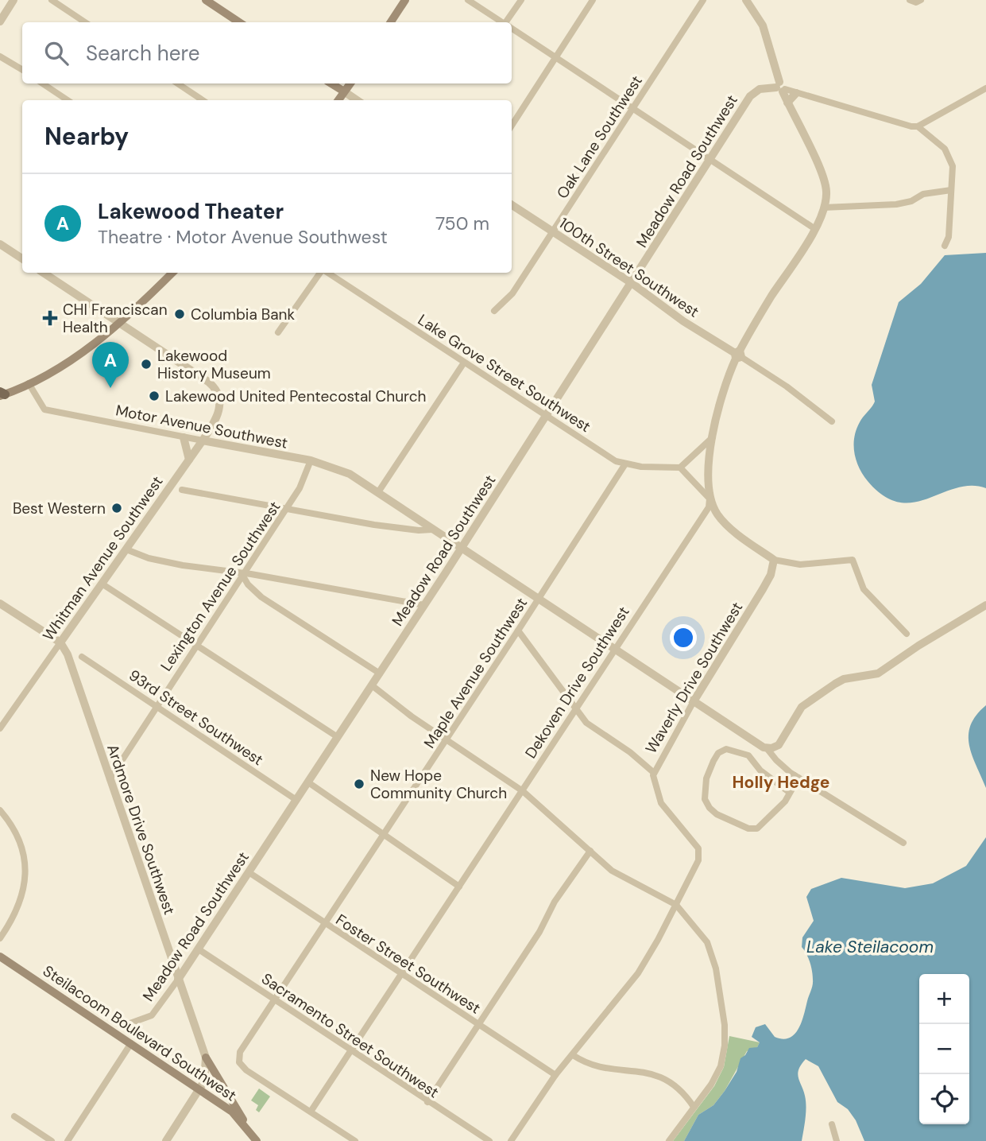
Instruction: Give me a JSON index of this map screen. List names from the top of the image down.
{
  "streets": {
    "main road": ["Steilacoom Boulevard Southwest"],
    "street": [
      "Oak Lane Southwest",
      "Meadow Road Southwest",
      "100th Street Southwest",
      "Lake Grove Street Southwest",
      "Motor Avenue Southwest",
      "Whitman Avenue Southwest",
      "Lexington Avenue Southwest",
      "Maple Avenue Southwest",
      "Waverly Drive Southwest",
      "Dekoven Drive Southwest",
      "93rd Street Southwest",
      "Ardmore Drive Southwest",
      "Foster Street Southwest",
      "Sacramento Street Southwest"
    ]
  },
  "crossings": [
    ["Oak Lane Southwest", "100th Street Southwest"],
    ["Meadow Road Southwest", "100th Street Southwest"],
    ["Meadow Road Southwest", "Lake Grove Street Southwest"],
    ["Meadow Road Southwest", "Motor Avenue Southwest"],
    ["Meadow Road Southwest", "Dekoven Drive Southwest"],
    ["Meadow Road Southwest", "93rd Street Southwest"],
    ["Meadow Road Southwest", "Ardmore Drive Southwest"],
    ["Meadow Road Southwest", "Foster Street Southwest"],
    ["Meadow Road Southwest", "Sacramento Street Southwest"],
    ["100th Street Southwest", "Dekoven Drive Southwest"],
    ["Lake Grove Street Southwest", "Maple Avenue Southwest"],
    ["Motor Avenue Southwest", "Whitman Avenue Southwest"],
    ["Motor Avenue Southwest", "Lexington Avenue Southwest"],
    ["Motor Avenue Southwest", "Maple Avenue Southwest"],
    ["Motor Avenue Southwest", "Waverly Drive Southwest"],
    ["Motor Avenue Southwest", "Dekoven Drive Southwest"],
    ["Whitman Avenue Southwest", "Ardmore Drive Southwest"],
    ["Lexington Avenue Southwest", "93rd Street Southwest"],
    ["Lexington Avenue Southwest", "Ardmore Drive Southwest"],
    ["Maple Avenue Southwest", "Dekoven Drive Southwest"],
    ["Maple Avenue Southwest", "Foster Street Southwest"],
    ["Maple Avenue Southwest", "Sacramento Street Southwest"],
    ["Waverly Drive Southwest", "Foster Street Southwest"],
    ["Dekoven Drive Southwest", "Foster Street Southwest"],
    ["Dekoven Drive Southwest", "Sacramento Street Southwest"],
    ["Ardmore Drive Southwest", "Steilacoom Boulevard Southwest"]
  ],
  "districts": ["Holly Hedge"],
  "water": ["Lake Steilacoom"],
  "places": {
    "other": [
      "Columbia Bank",
      "Lakewood History Museum",
      "Lakewood United Pentecostal Church",
      "Best Western",
      "New Hope Community Church"
    ],
    "health": ["CHI Franciscan Health"]
  },
  "page": {
    "search": "Search here",
    "heading": "Nearby",
    "list": [
      {
        "mark": "A",
        "name": "Lakewood Theater",
        "note": "Theatre · Motor Avenue Southwest",
        "value": "750 m"
      }
    ],
    "pins": "A",
    "map_buttons": ["+", "−"]
  }
}
